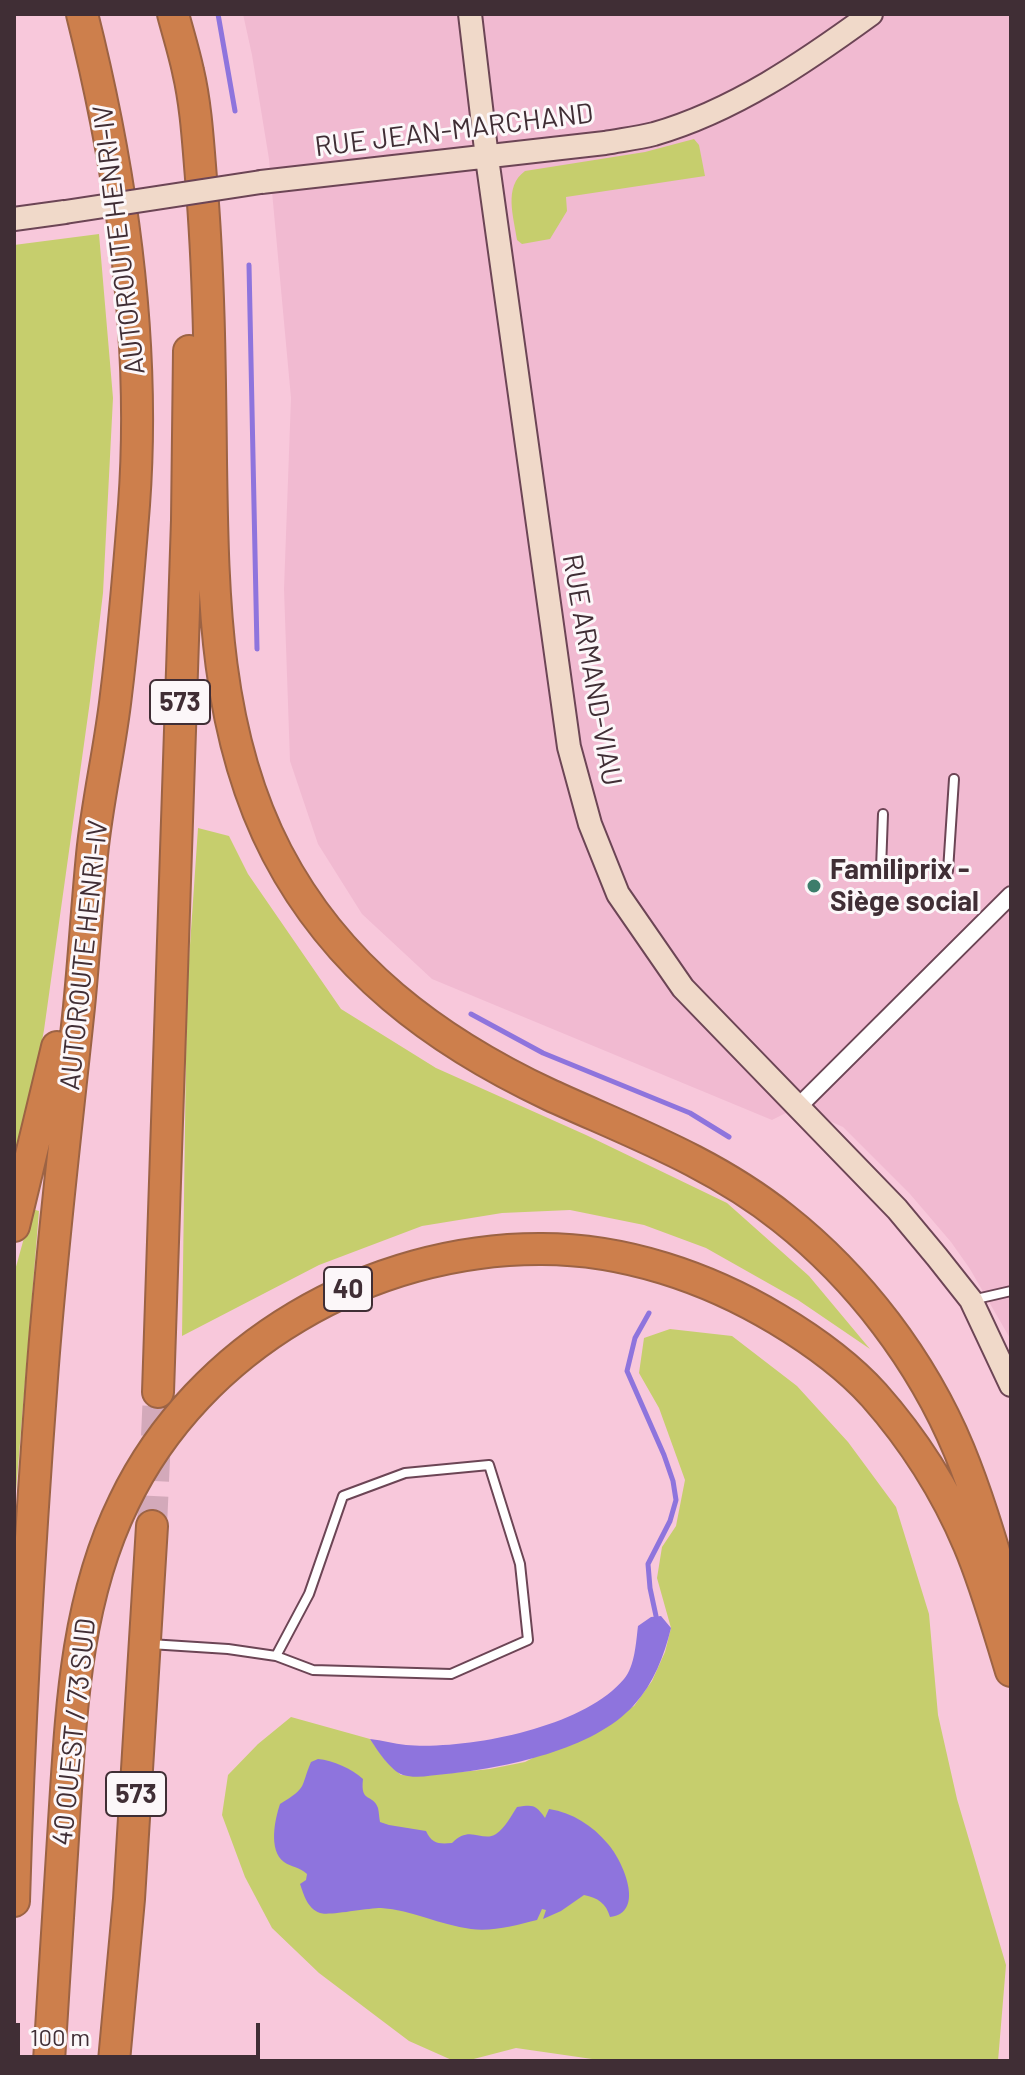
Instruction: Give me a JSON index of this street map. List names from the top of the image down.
{
  "streets": {
    "highway": [
      "AUTOROUTE HENRI-IV",
      "573",
      "40",
      "40 OUEST / 73 SUD"
    ],
    "street": ["RUE JEAN-MARCHAND", "RUE ARMAND-VIAU"]
  },
  "crossings": [
    ["RUE JEAN-MARCHAND", "RUE ARMAND-VIAU"]
  ],
  "places": ["Familiprix - Siège social"],
  "scale_bar": "100 m"
}
